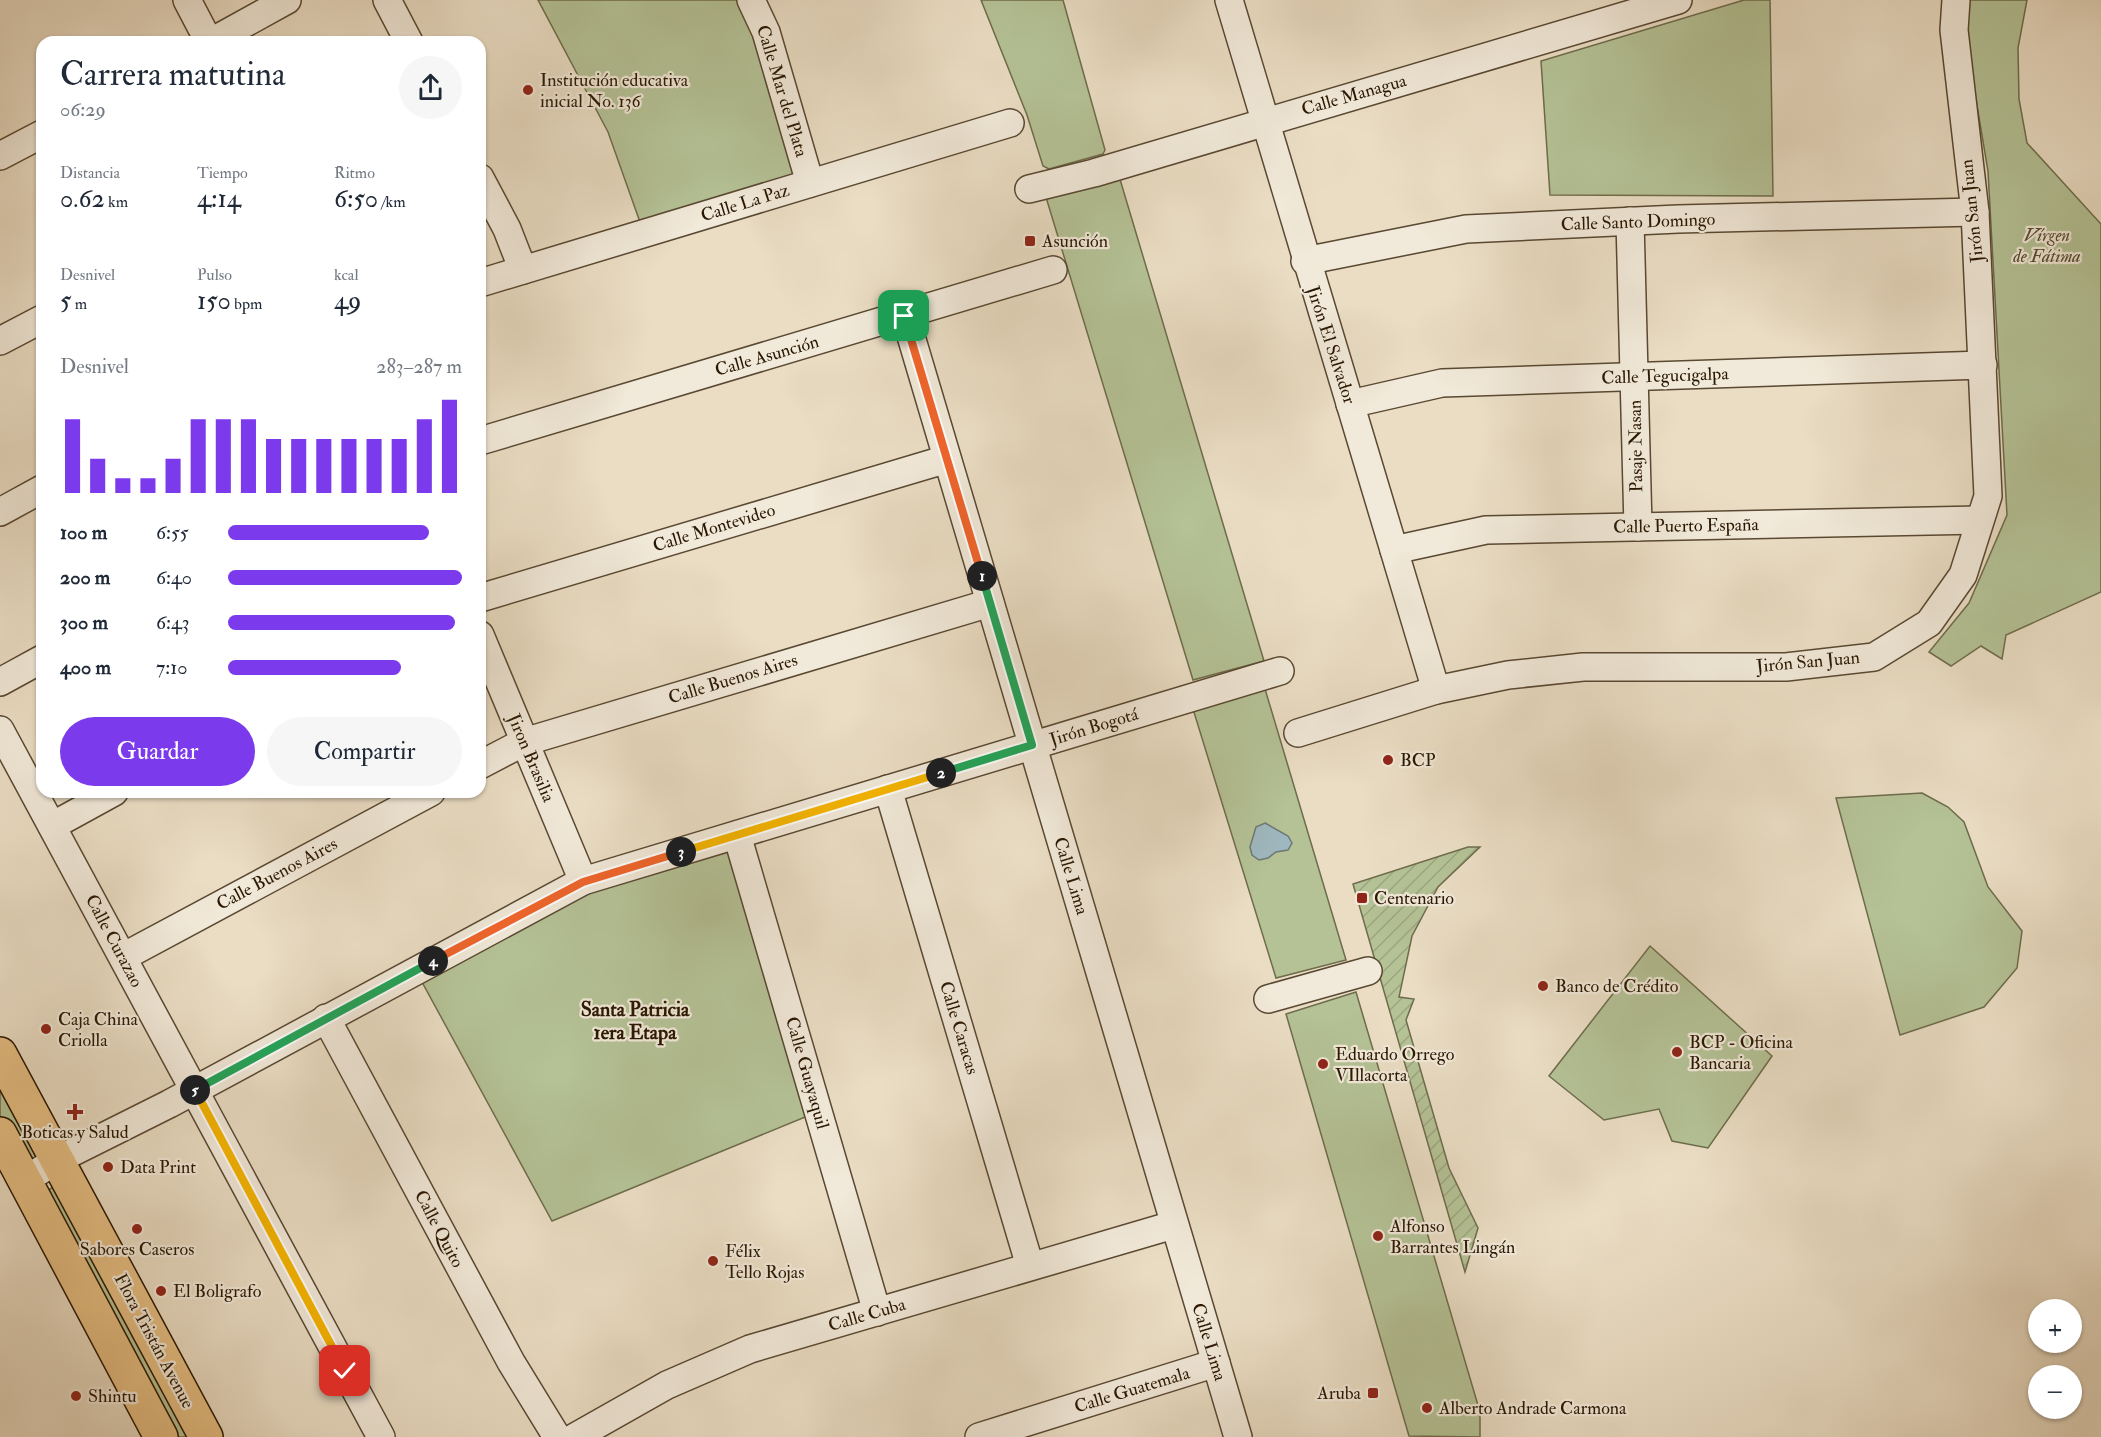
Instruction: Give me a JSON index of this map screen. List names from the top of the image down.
{
  "streets": {
    "main road": ["Flora Tristán Avenue"],
    "street": [
      "Calle Mar del Plata",
      "Calle Managua",
      "Calle La Paz",
      "Jirón San Juan",
      "Calle Santo Domingo",
      "Jirón El Salvador",
      "Calle Asunción",
      "Calle Tegucigalpa",
      "Pasaje Nasan",
      "Calle Puerto España",
      "Calle Montevideo",
      "Calle Buenos Aires",
      "Jirón Bogotá",
      "Jiron Brasilia",
      "Calle Lima",
      "Calle Curazao",
      "Calle Caracas",
      "Calle Guayaquil",
      "Calle Quito",
      "Calle Cuba",
      "Calle Guatemala"
    ]
  },
  "crossings": [
    ["Calle Mar del Plata", "Calle La Paz"],
    ["Calle Managua", "Jirón El Salvador"],
    ["Jirón San Juan", "Calle Santo Domingo"],
    ["Jirón San Juan", "Jirón El Salvador"],
    ["Jirón San Juan", "Calle Tegucigalpa"],
    ["Jirón San Juan", "Calle Puerto España"],
    ["Calle Santo Domingo", "Jirón El Salvador"],
    ["Calle Santo Domingo", "Pasaje Nasan"],
    ["Jirón El Salvador", "Calle Tegucigalpa"],
    ["Jirón El Salvador", "Calle Puerto España"],
    ["Calle Asunción", "Calle Lima"],
    ["Calle Tegucigalpa", "Pasaje Nasan"],
    ["Pasaje Nasan", "Calle Puerto España"],
    ["Calle Montevideo", "Calle Lima"],
    ["Calle Buenos Aires", "Jiron Brasilia"],
    ["Calle Buenos Aires", "Calle Lima"],
    ["Calle Buenos Aires", "Calle Curazao"],
    ["Jirón Bogotá", "Jiron Brasilia"],
    ["Jirón Bogotá", "Calle Lima"],
    ["Jirón Bogotá", "Calle Curazao"],
    ["Jirón Bogotá", "Calle Caracas"],
    ["Jirón Bogotá", "Calle Guayaquil"],
    ["Jirón Bogotá", "Calle Quito"],
    ["Jirón Bogotá", "Flora Tristán Avenue"],
    ["Calle Lima", "Calle Cuba"],
    ["Calle Lima", "Calle Guatemala"],
    ["Calle Caracas", "Calle Cuba"],
    ["Calle Guayaquil", "Calle Cuba"]
  ],
  "districts": ["Santa Patricia 1era Etapa"],
  "parks": ["Vírgen de Fátima"],
  "places": {
    "other": [
      "Institución educativa inicial No. 136",
      "BCP",
      "Banco de Crédito",
      "Caja China Criolla",
      "BCP - Oficina Bancaria",
      "Eduardo Orrego VIllacorta",
      "Data Print",
      "Sabores Caseros",
      "Alfonso Barrantes Lingán",
      "Félix Tello Rojas",
      "El Boligrafo",
      "Shintu",
      "Alberto Andrade Carmona"
    ],
    "transit": ["Asunción", "Centenario", "Aruba"],
    "health": ["Boticas y Salud"]
  },
  "page": {
    "heading": ["Carrera matutina", "06:29"],
    "stats": [
      ["Distancia", "0.62 km"],
      ["Tiempo", "4:14"],
      ["Ritmo", "6:50 /km"],
      ["Desnivel", "5 m"],
      ["Pulso", "150 bpm"],
      ["kcal", "49"]
    ],
    "chart": ["Desnivel", "283–287 m"],
    "list": [
      {
        "name": "100 m",
        "note": "6:55"
      },
      {
        "name": "200 m",
        "note": "6:40"
      },
      {
        "name": "300 m",
        "note": "6:43"
      },
      {
        "name": "400 m",
        "note": "7:10"
      }
    ],
    "pins": [
      "1",
      "2",
      "3",
      "4",
      "5"
    ],
    "buttons": ["Guardar", "Compartir"],
    "map_buttons": ["+", "−"]
  }
}
